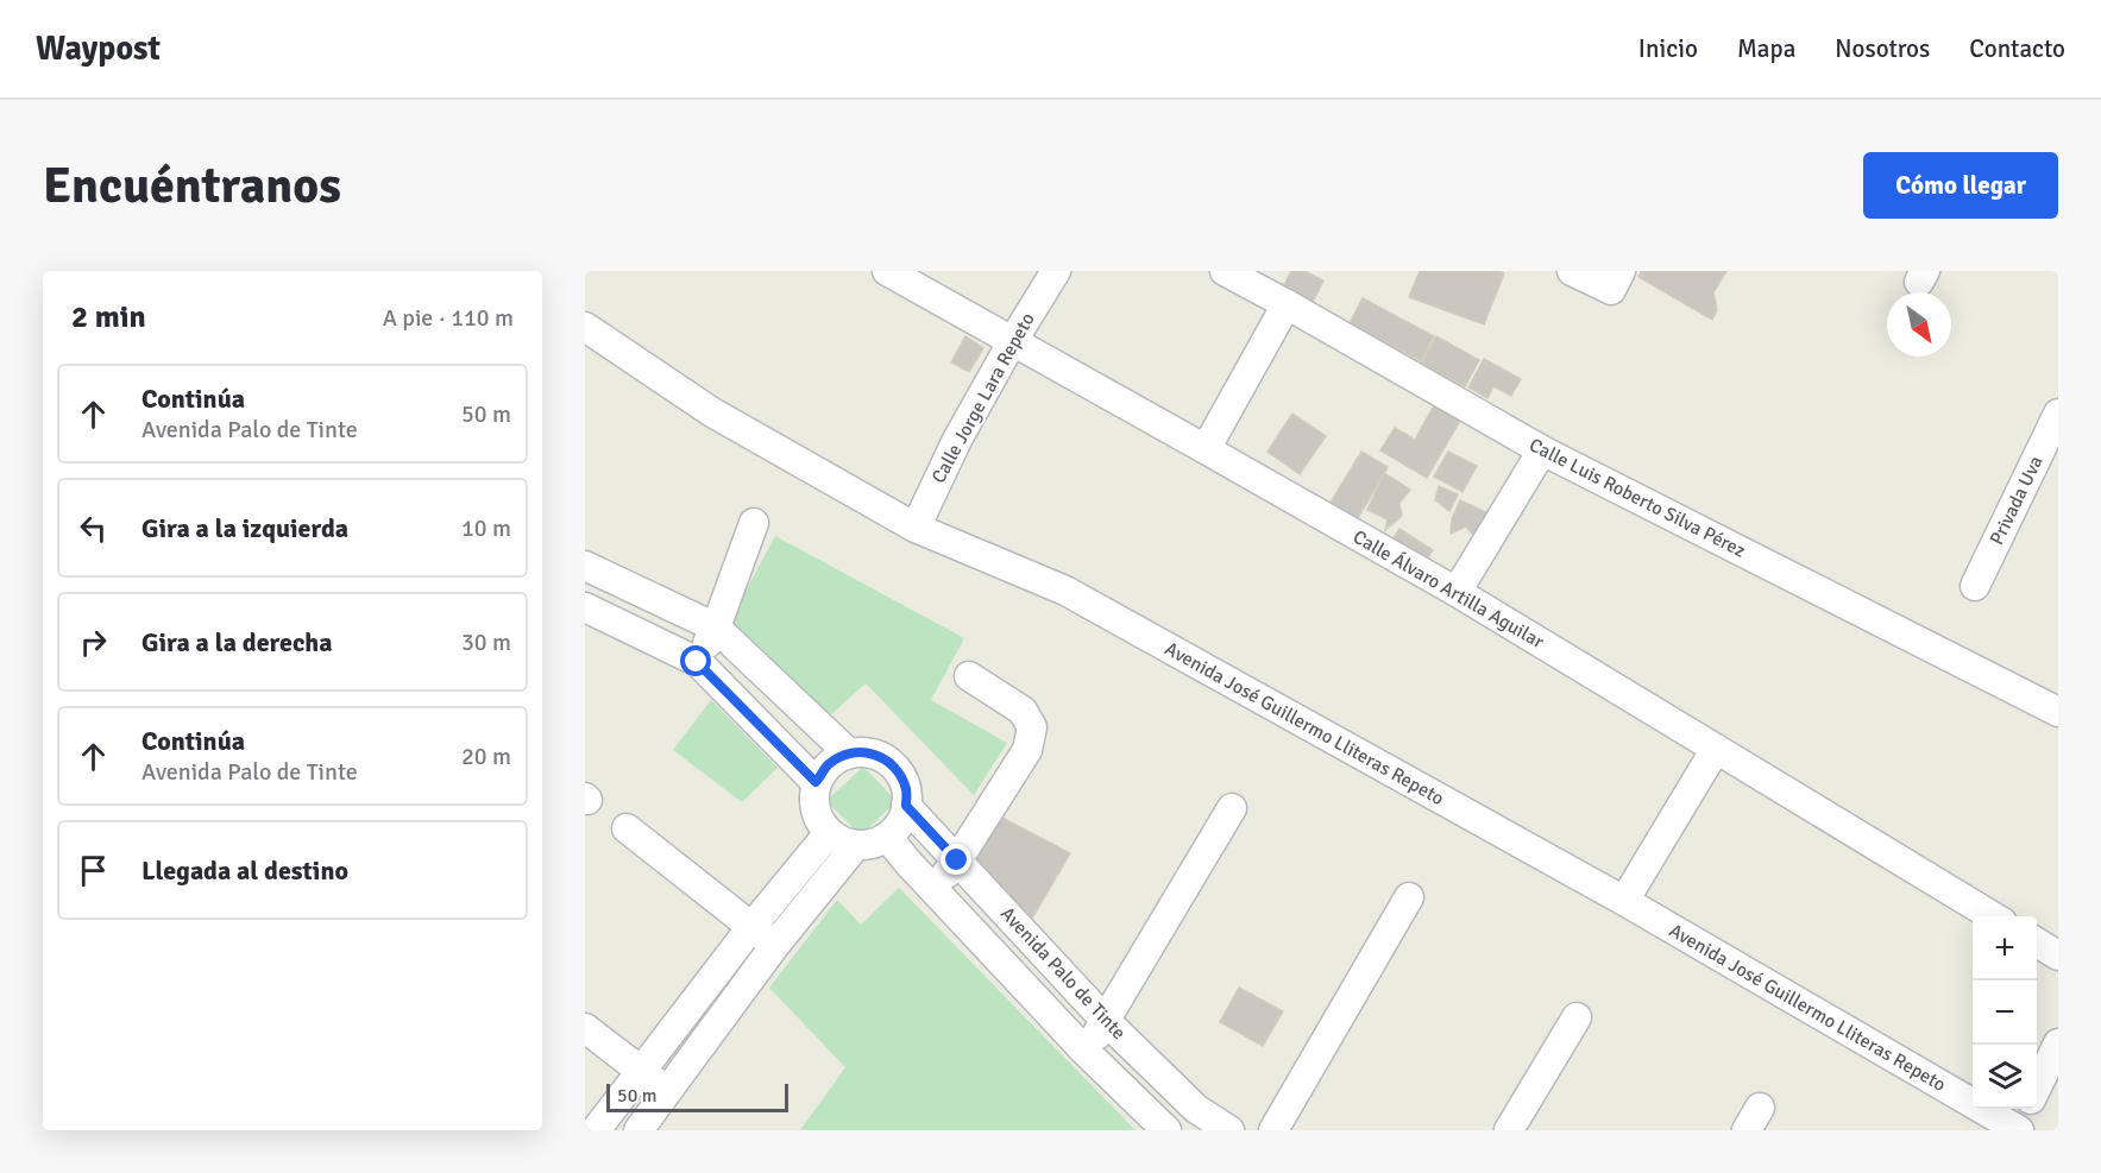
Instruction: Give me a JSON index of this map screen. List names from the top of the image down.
{
  "streets": {
    "street": [
      "Calle Jorge Lara Repeto",
      "Calle Luis Roberto Silva Pérez",
      "Privada Uva",
      "Calle Álvaro Artilla Aguilar",
      "Avenida José Guillermo Lliteras Repeto",
      "Avenida Palo de Tinte"
    ]
  },
  "crossings": [
    ["Calle Jorge Lara Repeto", "Calle Álvaro Artilla Aguilar"],
    ["Calle Jorge Lara Repeto", "Avenida José Guillermo Lliteras Repeto"]
  ],
  "scale_bar": "50 m",
  "north": "bottom right",
  "page": {
    "header": "Waypost",
    "nav": [
      "Inicio",
      "Mapa",
      "Nosotros",
      "Contacto"
    ],
    "buttons": "Cómo llegar",
    "title": "Encuéntranos",
    "heading": ["2 min", "A pie · 110 m"],
    "list": [
      ["Continúa", "Avenida Palo de Tinte", "50 m"],
      ["Gira a la izquierda", "10 m"],
      ["Gira a la derecha", "30 m"],
      ["Continúa", "Avenida Palo de Tinte", "20 m"],
      "Llegada al destino"
    ],
    "map_buttons": ["+", "−"],
    "scale": "50 m"
  }
}
